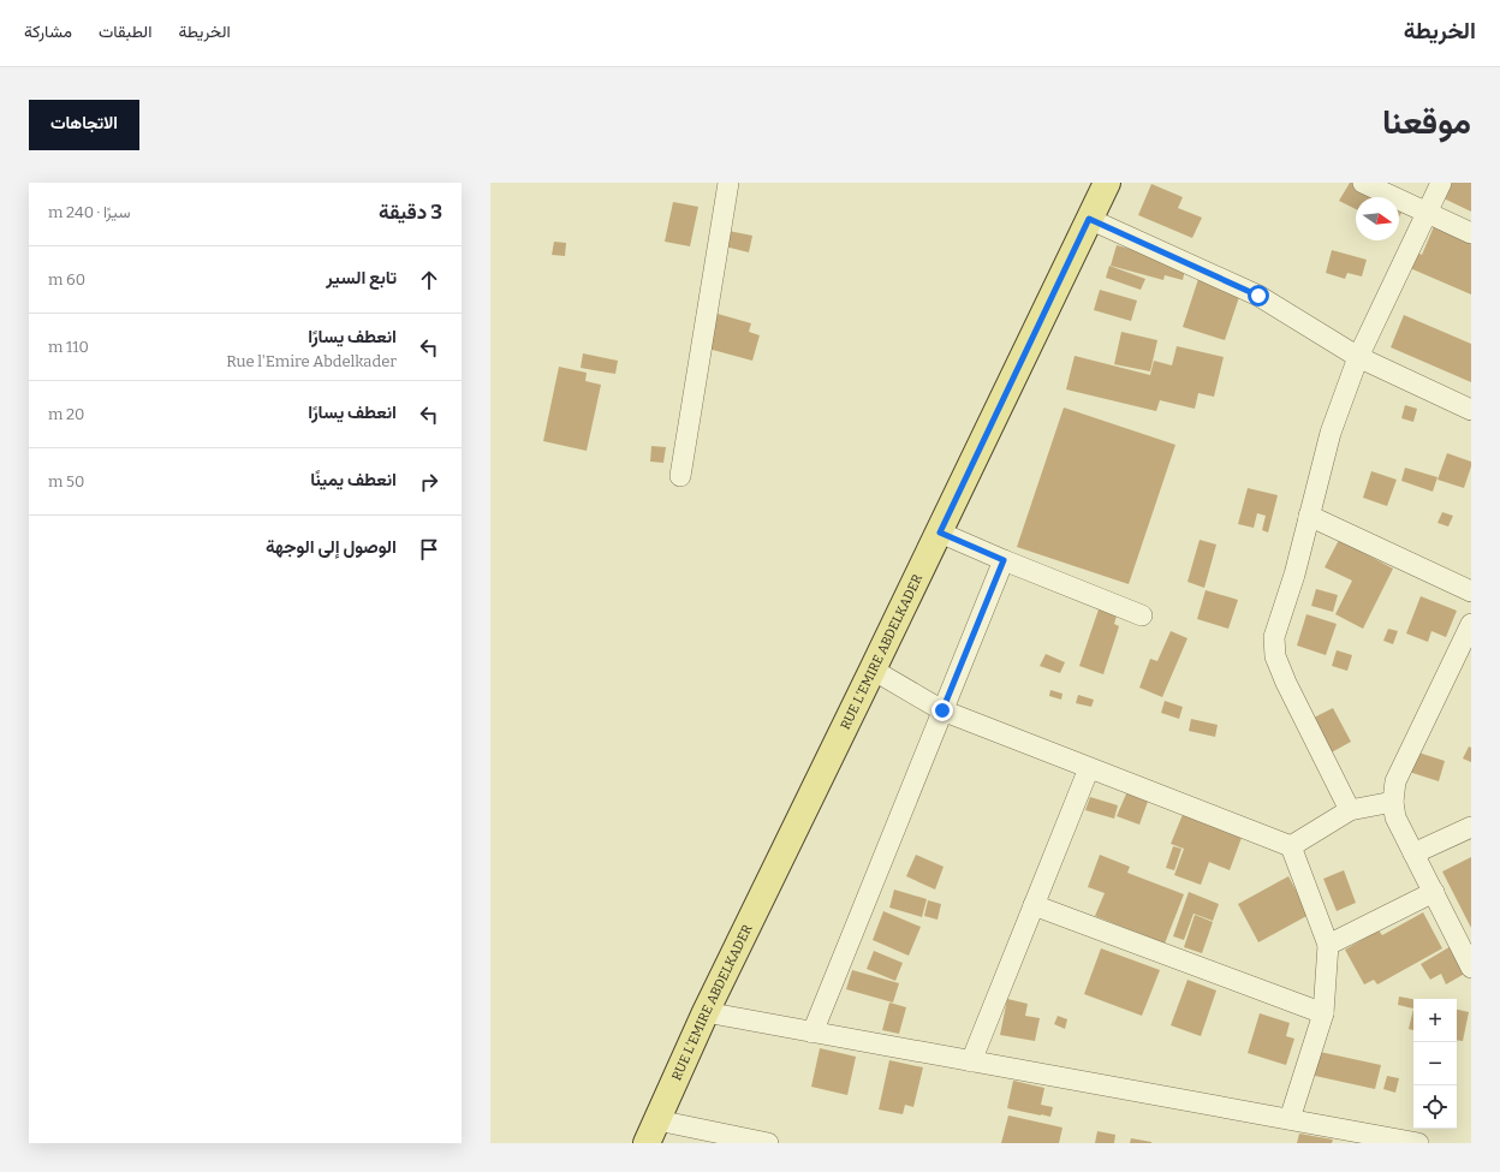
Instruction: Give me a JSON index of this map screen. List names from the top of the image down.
{
  "streets": {
    "main road": ["RUE L'EMIRE ABDELKADER"]
  },
  "north": "right",
  "page": {
    "header": "الخريطة",
    "nav": ["الخريطة", "الطبقات", "مشاركة"],
    "title": "موقعنا",
    "buttons": "الاتجاهات",
    "heading": ["3 دقيقة", "سيرًا · 240 m"],
    "list": [
      ["تابع السير", "60 m"],
      ["انعطف يسارًا", "Rue l'Emire Abdelkader", "110 m"],
      ["انعطف يسارًا", "20 m"],
      ["انعطف يمينًا", "50 m"],
      "الوصول إلى الوجهة"
    ],
    "map_buttons": ["+", "−"]
  }
}
